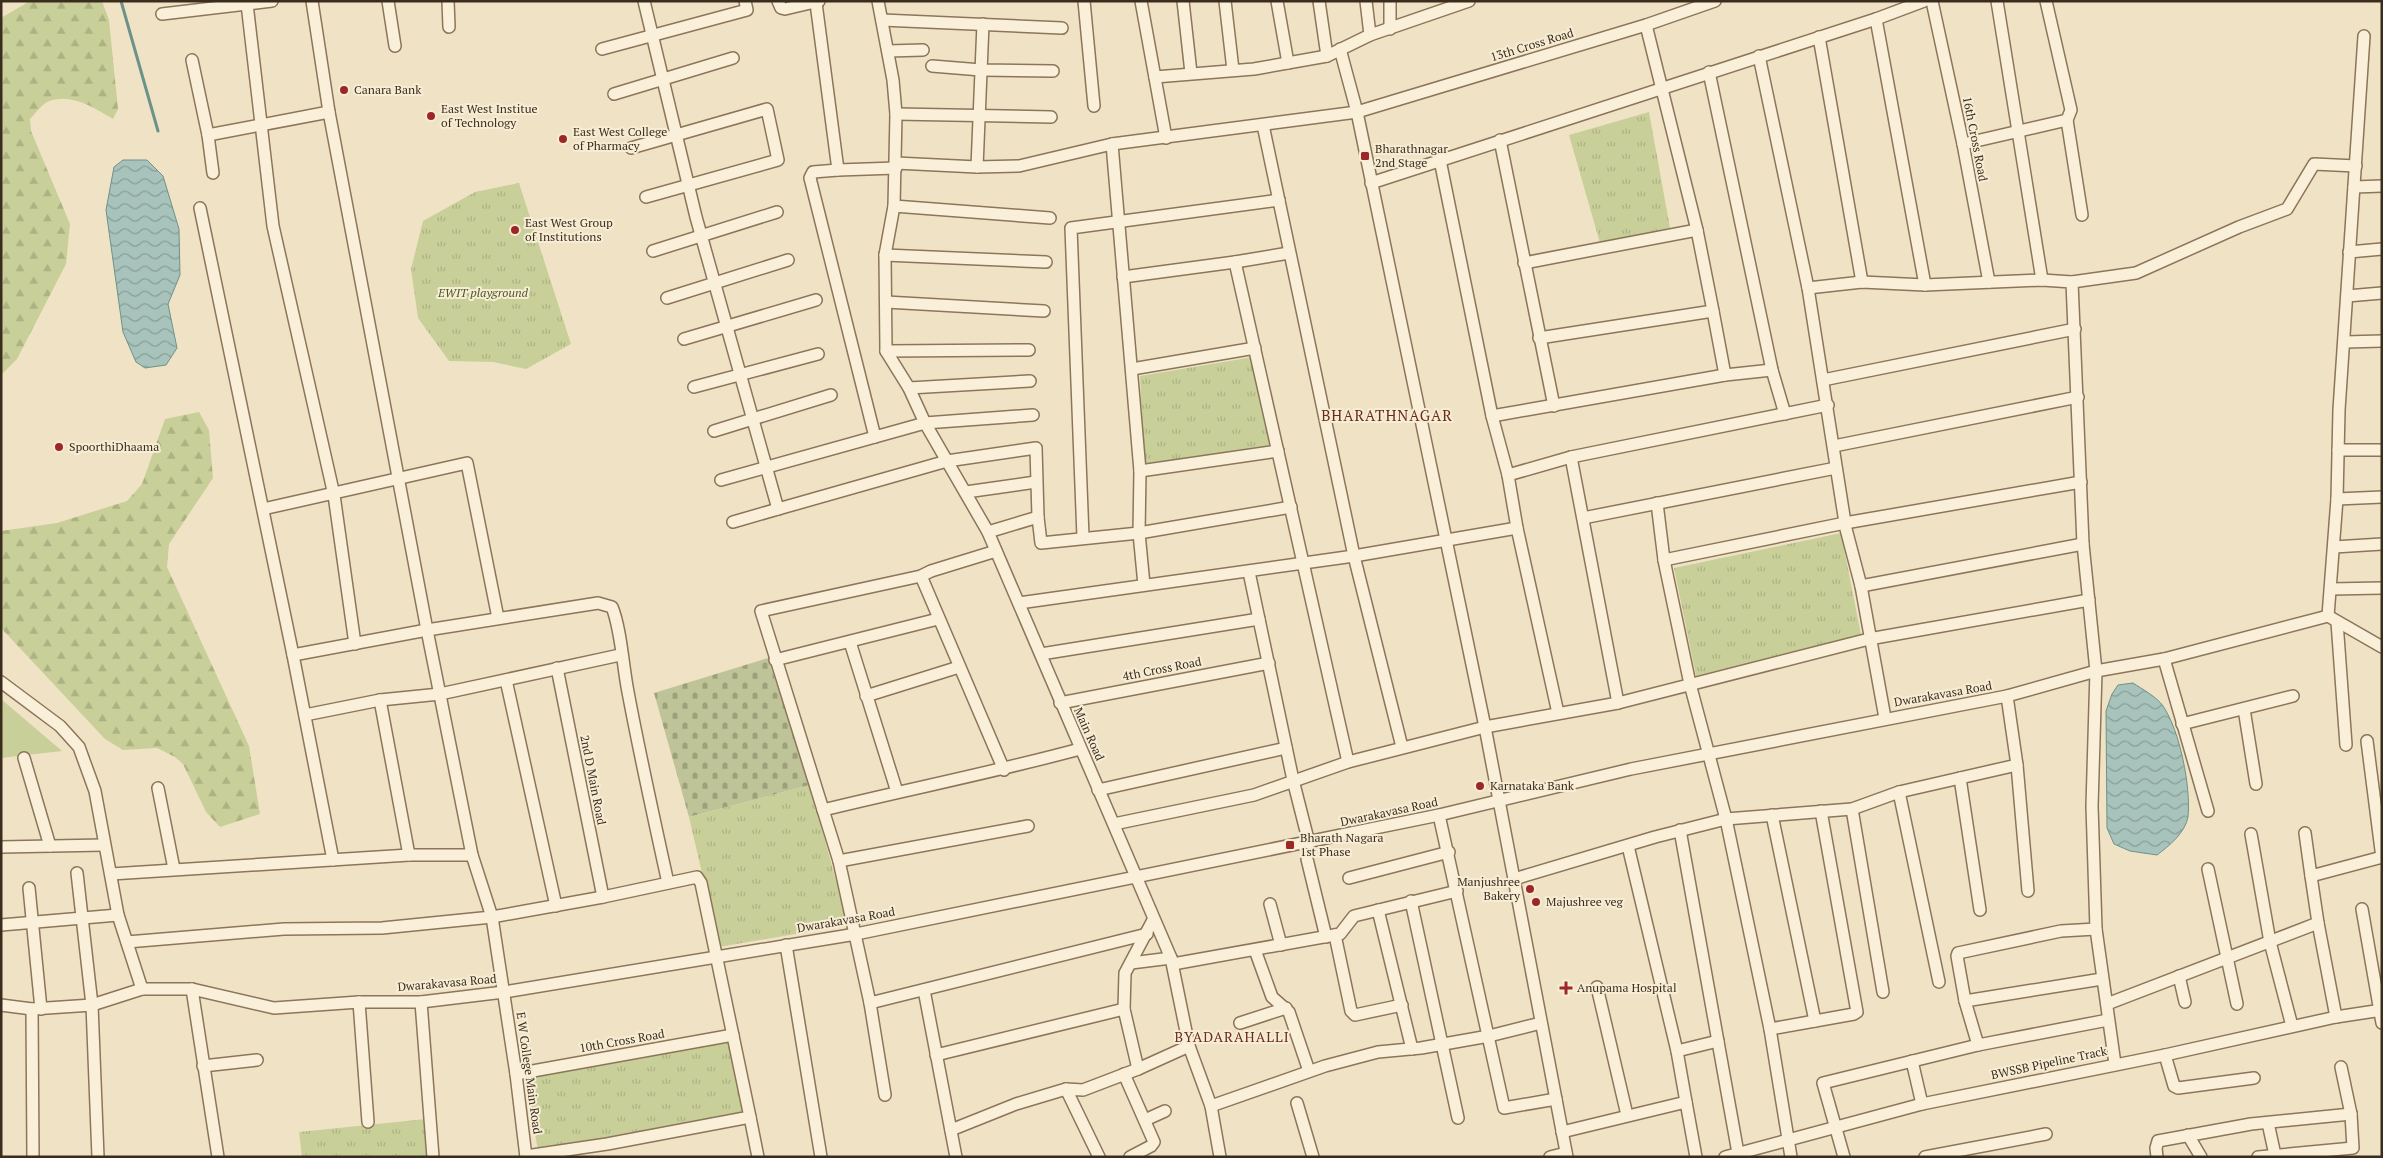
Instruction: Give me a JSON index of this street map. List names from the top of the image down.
{
  "streets": {
    "street": [
      "13th Cross Road",
      "16th Cross Road",
      "4th Cross Road",
      "Dwarakavasa Road",
      "Main Road",
      "2nd D Main Road",
      "10th Cross Road",
      "BWSSB Pipeline Track",
      "E W College Main Road"
    ]
  },
  "crossings": [
    ["4th Cross Road", "Main Road"],
    ["Dwarakavasa Road", "Main Road"],
    ["Dwarakavasa Road", "E W College Main Road"],
    ["10th Cross Road", "E W College Main Road"]
  ],
  "districts": ["BHARATHNAGAR", "BYADARAHALLI"],
  "parks": ["EWIT playground"],
  "places": {
    "other": [
      "Canara Bank",
      "East West Institue of Technology",
      "East West College of Pharmacy",
      "East West Group of Institutions",
      "SpoorthiDhaama",
      "Karnataka Bank",
      "Manjushree Bakery",
      "Majushree veg"
    ],
    "transit": ["Bharathnagar 2nd Stage", "Bharath Nagara 1st Phase"],
    "health": ["Anupama Hospital"]
  }
}
